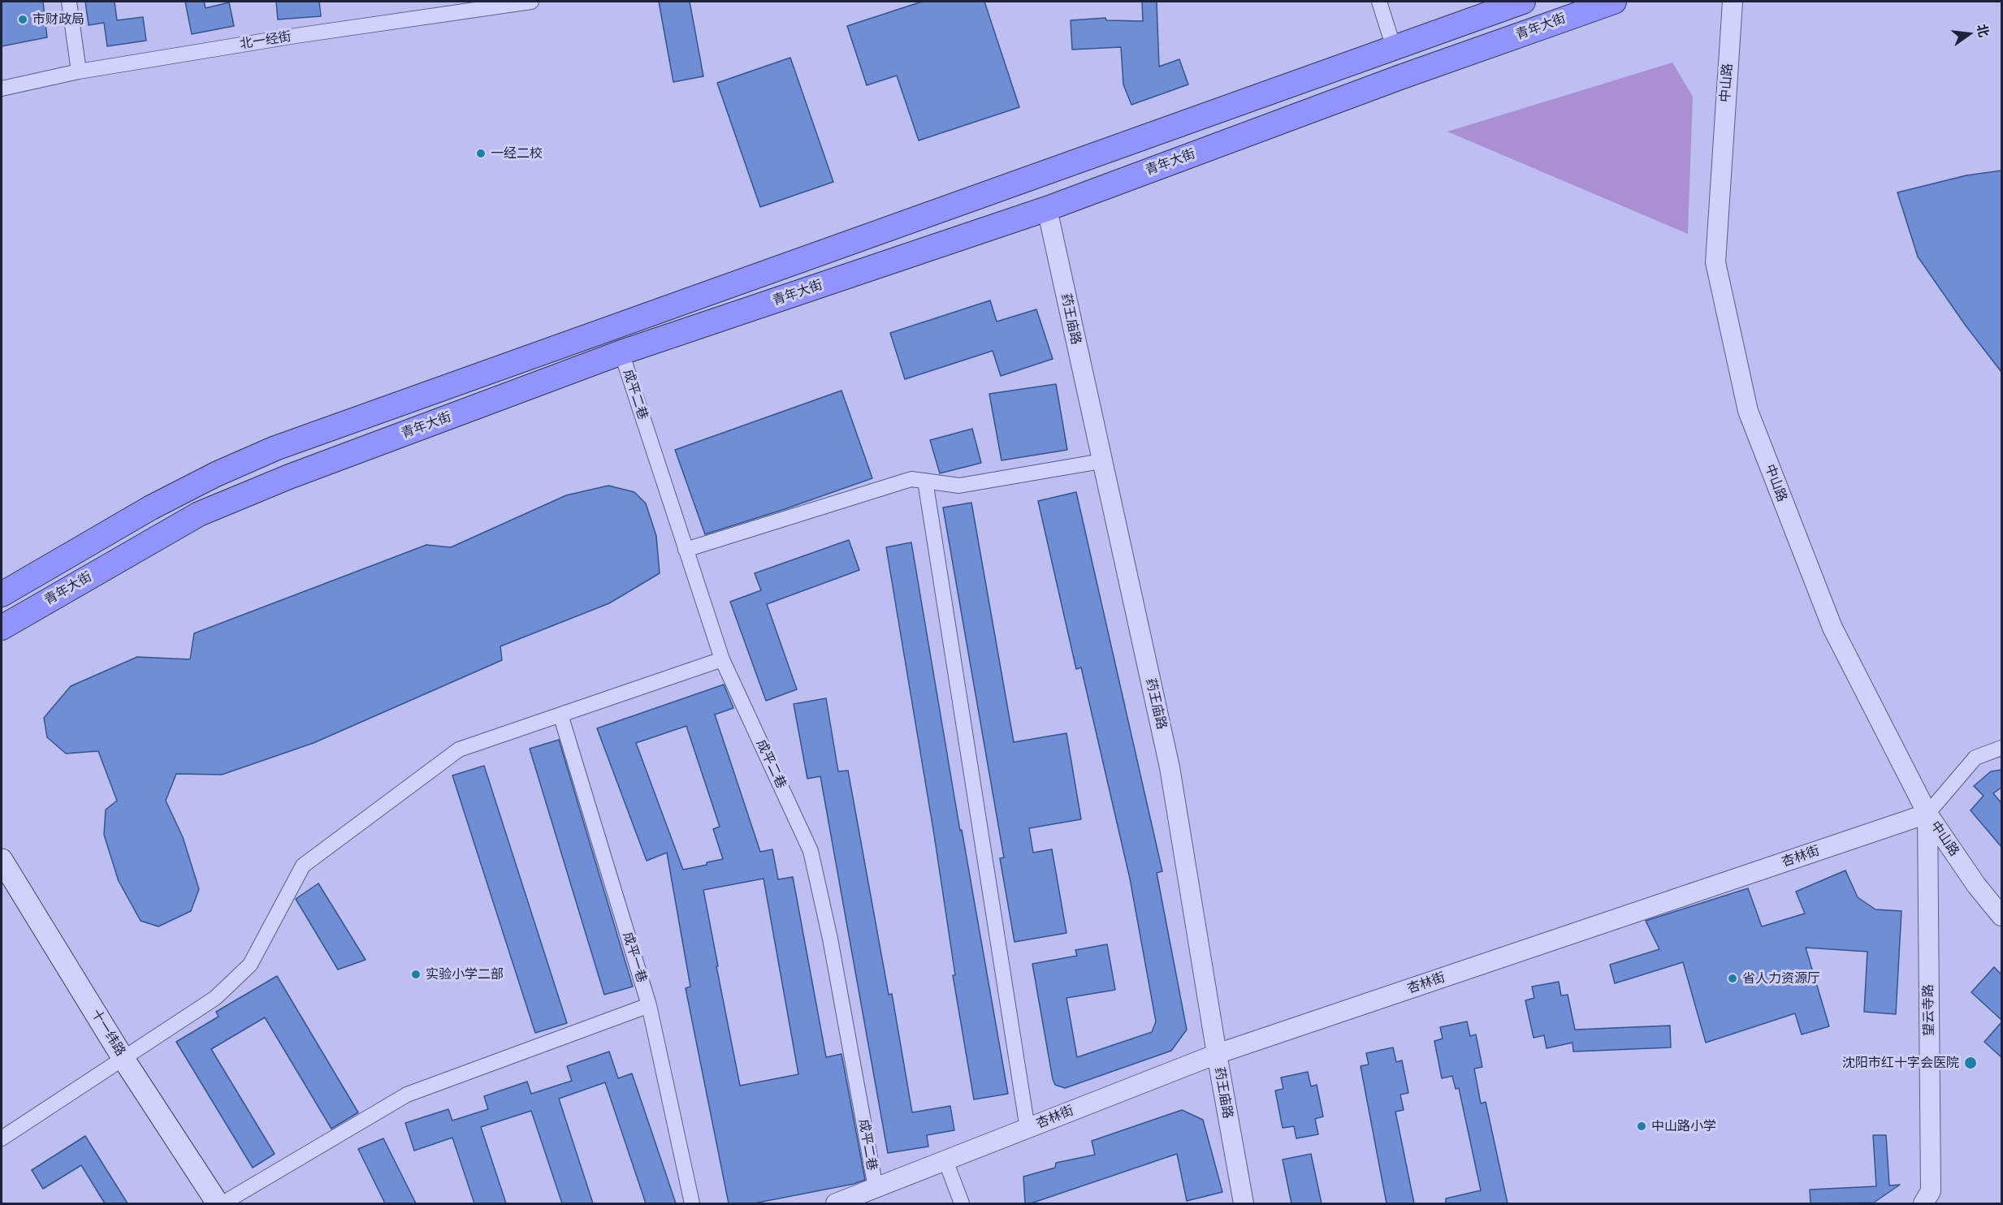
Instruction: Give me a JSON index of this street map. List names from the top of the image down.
{
  "streets": {
    "main road": ["青年大街", "十一纬路"],
    "street": [
      "北一经街",
      "中山路",
      "药王庙路",
      "成平二巷",
      "杏林街",
      "成平一巷",
      "望云寺路"
    ]
  },
  "crossings": [
    ["青年大街", "药王庙路"],
    ["青年大街", "成平二巷"],
    ["中山路", "杏林街"],
    ["中山路", "望云寺路"],
    ["药王庙路", "杏林街"],
    ["成平二巷", "杏林街"],
    ["杏林街", "望云寺路"]
  ],
  "places": [
    "市财政局",
    "一经二校",
    "实验小学二部",
    "省人力资源厅",
    "沈阳市红十字会医院",
    "中山路小学"
  ],
  "north": "right"
}
